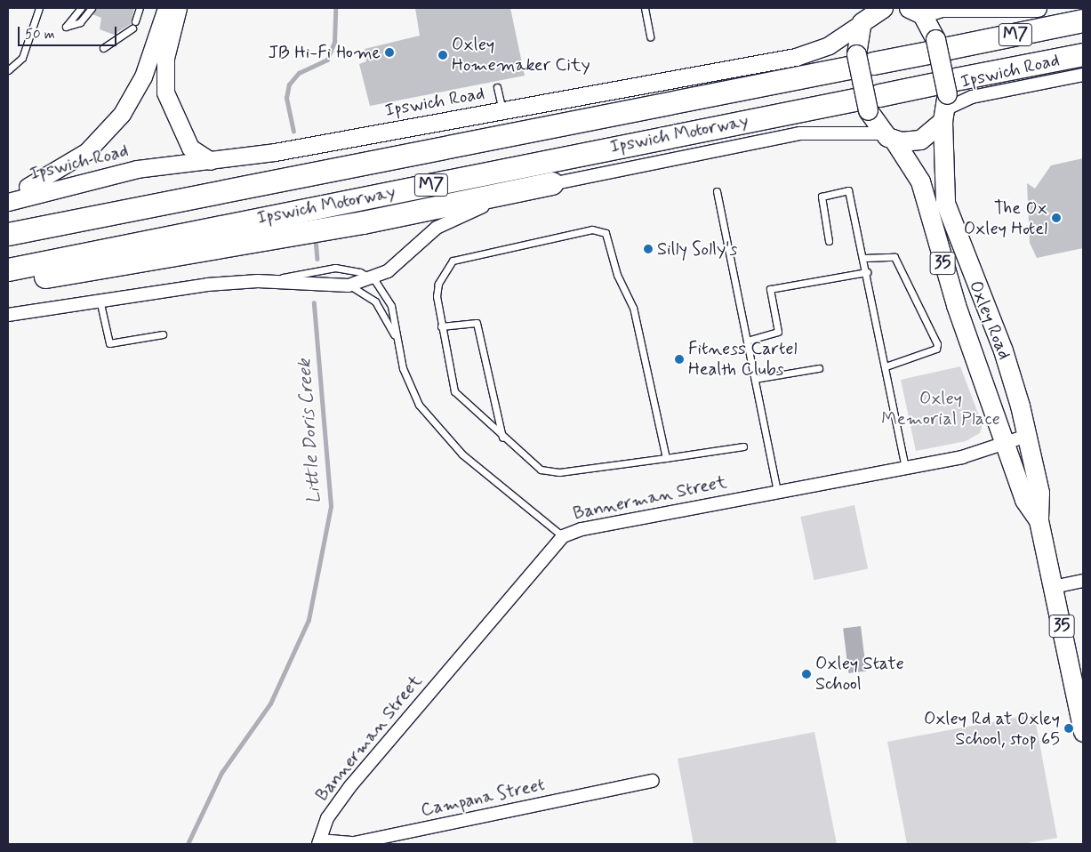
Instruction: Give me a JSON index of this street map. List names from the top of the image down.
{
  "streets": {
    "highway": ["M7", "Ipswich Motorway"],
    "main road": ["Ipswich Road", "35", "Oxley Road"],
    "street": ["Bannerman Street", "Campana Street"]
  },
  "crossings": [
    ["Ipswich Road", "Ipswich Motorway"],
    ["Ipswich Road", "35"],
    ["Ipswich Road", "Oxley Road"],
    ["Ipswich Motorway", "35"],
    ["Ipswich Motorway", "Oxley Road"],
    ["35", "Oxley Road"],
    ["Oxley Road", "Bannerman Street"],
    ["Bannerman Street", "Campana Street"]
  ],
  "water": ["Little Doris Creek"],
  "parks": ["Oxley Memorial Place"],
  "places": [
    "JB Hi-Fi Home",
    "Oxley Homemaker City",
    "The Ox Oxley Hotel",
    "Silly Solly's",
    "Fitness Cartel Health Clubs",
    "Oxley State School",
    "Oxley Rd at Oxley School, stop 65"
  ],
  "scale_bar": "50 m"
}
